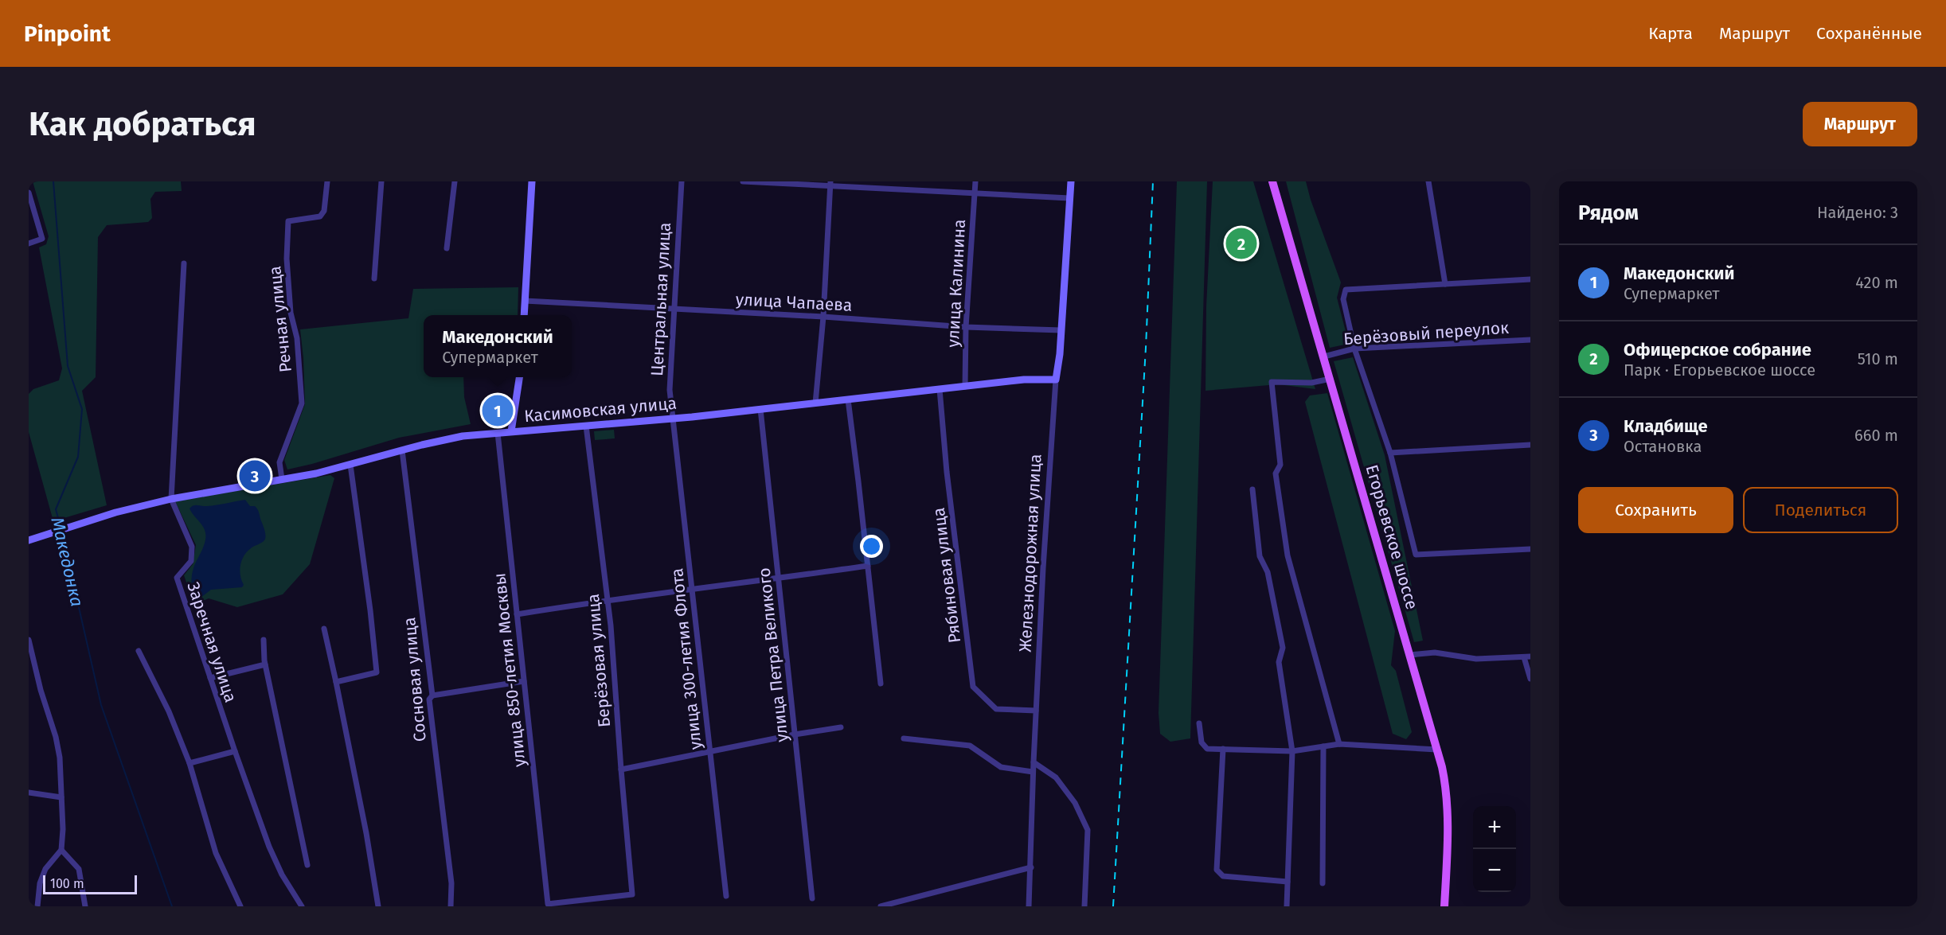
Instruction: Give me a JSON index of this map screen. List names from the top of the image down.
{
  "streets": {
    "main road": ["Касимовская улица", "Егорьевское шоссе", "Железнодорожная улица"],
    "street": [
      "улица Калинина",
      "Центральная улица",
      "улица Чапаева",
      "Речная улица",
      "Берёзовый переулок",
      "Рябиновая улица",
      "Заречная улица",
      "улица Петра Великого",
      "улица 300-летия Флота",
      "Берёзовая улица",
      "улица 850-летия Москвы",
      "Сосновая улица"
    ]
  },
  "crossings": [
    ["улица Калинина", "улица Чапаева"],
    ["улица Калинина", "Касимовская улица"],
    ["Центральная улица", "улица Чапаева"],
    ["Центральная улица", "Касимовская улица"],
    ["Центральная улица", "улица 300-летия Флота"],
    ["улица Чапаева", "Железнодорожная улица"],
    ["Речная улица", "Касимовская улица"],
    ["Берёзовый переулок", "Егорьевское шоссе"],
    ["Касимовская улица", "Железнодорожная улица"],
    ["Касимовская улица", "Рябиновая улица"],
    ["Касимовская улица", "Заречная улица"],
    ["Касимовская улица", "улица Петра Великого"],
    ["Касимовская улица", "улица 300-летия Флота"],
    ["Касимовская улица", "Берёзовая улица"],
    ["Касимовская улица", "улица 850-летия Москвы"],
    ["Касимовская улица", "Сосновая улица"],
    ["Железнодорожная улица", "Рябиновая улица"],
    ["Берёзовая улица", "улица 850-летия Москвы"]
  ],
  "water": ["Македонка"],
  "scale_bar": "100 m",
  "page": {
    "header": "Pinpoint",
    "nav": ["Карта", "Маршрут", "Сохранённые"],
    "buttons": [
      "Маршрут",
      ["Сохранить", "Поделиться"]
    ],
    "title": "Как добраться",
    "heading": ["Рядом", "Найдено: 3"],
    "pins": ["2", "1", "3"],
    "list": [
      {
        "mark": "1",
        "name": "Македонский",
        "note": "Супермаркет",
        "value": "420 m"
      },
      {
        "mark": "2",
        "name": "Офицерское собрание",
        "note": "Парк · Егорьевское шоссе",
        "value": "510 m"
      },
      {
        "mark": "3",
        "name": "Кладбище",
        "note": "Остановка",
        "value": "660 m"
      }
    ],
    "popup": ["Македонский", "Супермаркет"],
    "map_buttons": ["+", "−"],
    "scale": "100 m"
  }
}
